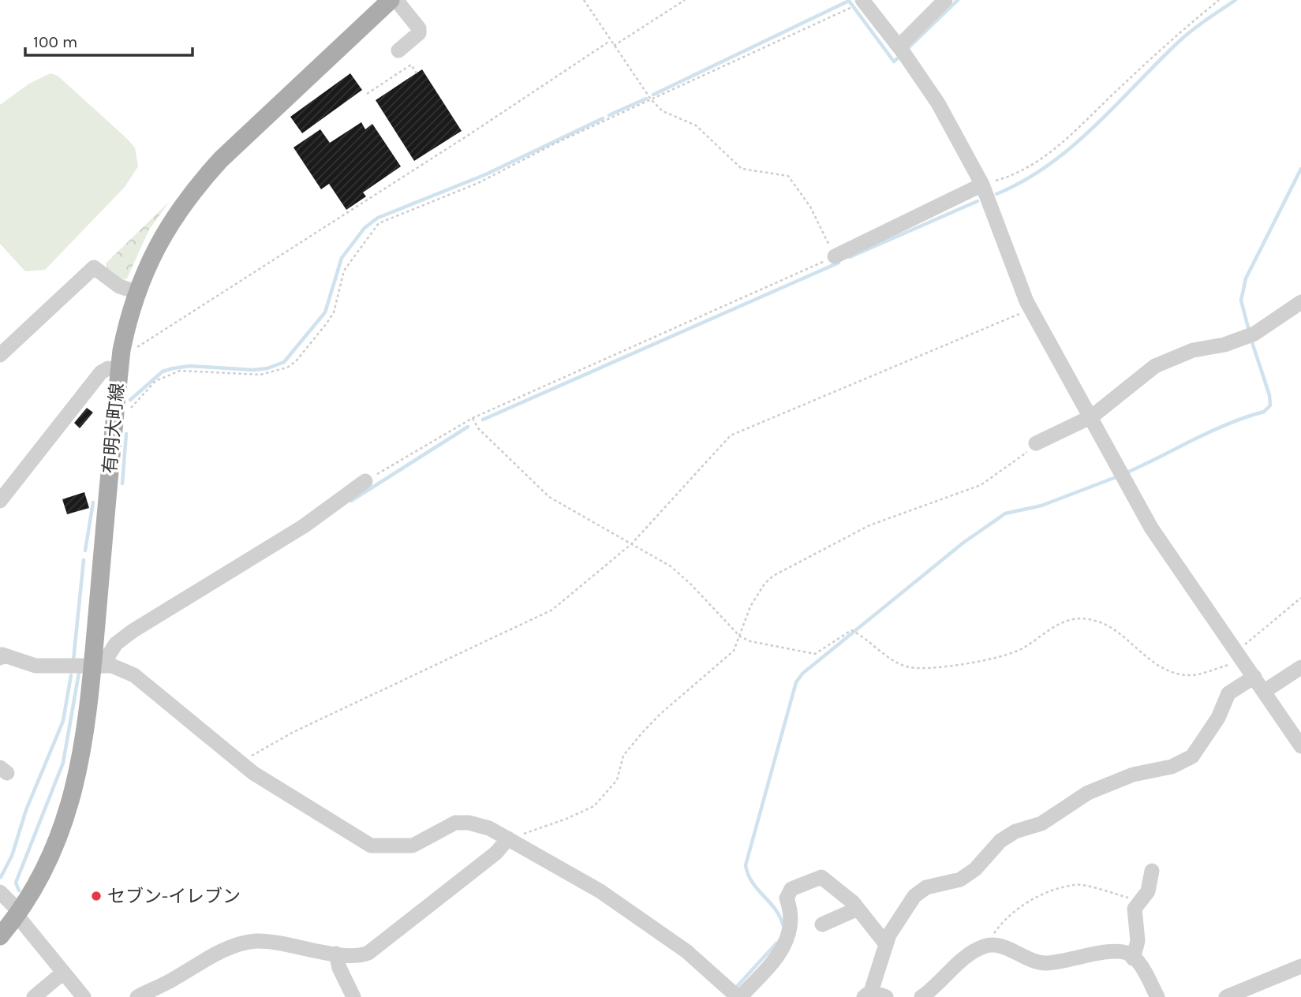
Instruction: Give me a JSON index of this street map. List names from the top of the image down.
{
  "streets": {
    "main road": ["有明大町線"]
  },
  "places": ["セブン-イレブン"],
  "scale_bar": "100 m"
}
